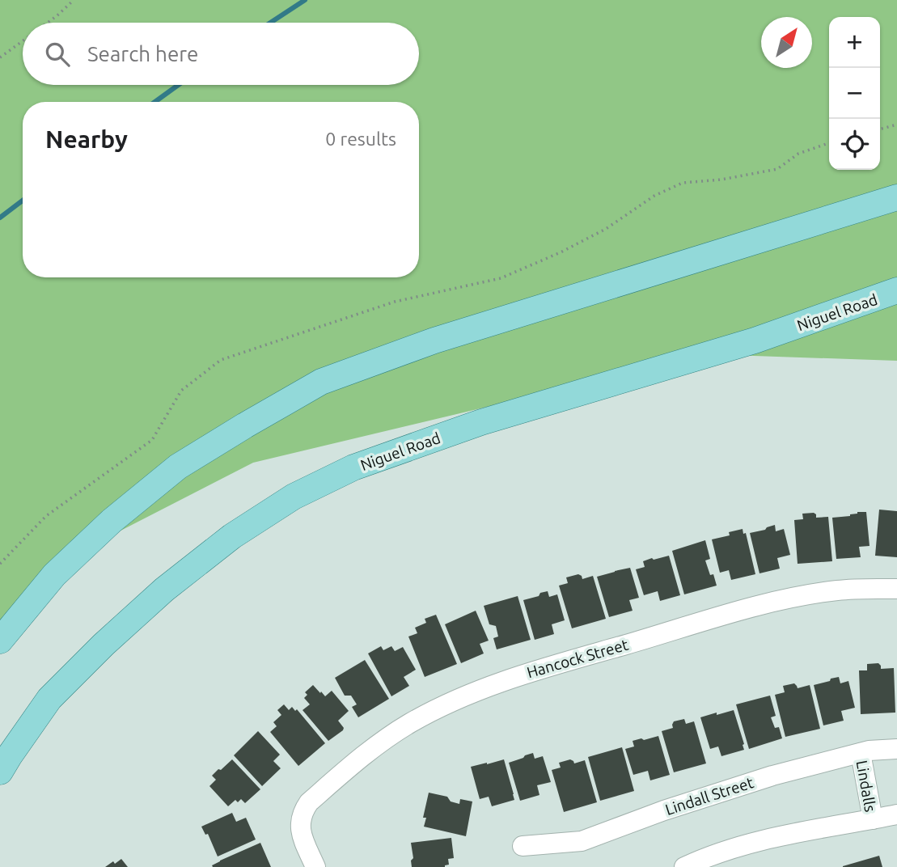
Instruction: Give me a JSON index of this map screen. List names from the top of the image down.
{
  "streets": {
    "main road": ["Niguel Road"],
    "street": ["Hancock Street", "Lindalls", "Lindall Street"]
  },
  "crossings": [
    ["Lindalls", "Lindall Street"]
  ],
  "north": "top right",
  "page": {
    "map_buttons": ["+", "−"],
    "search": "Search here",
    "heading": ["Nearby", "0 results"]
  }
}
